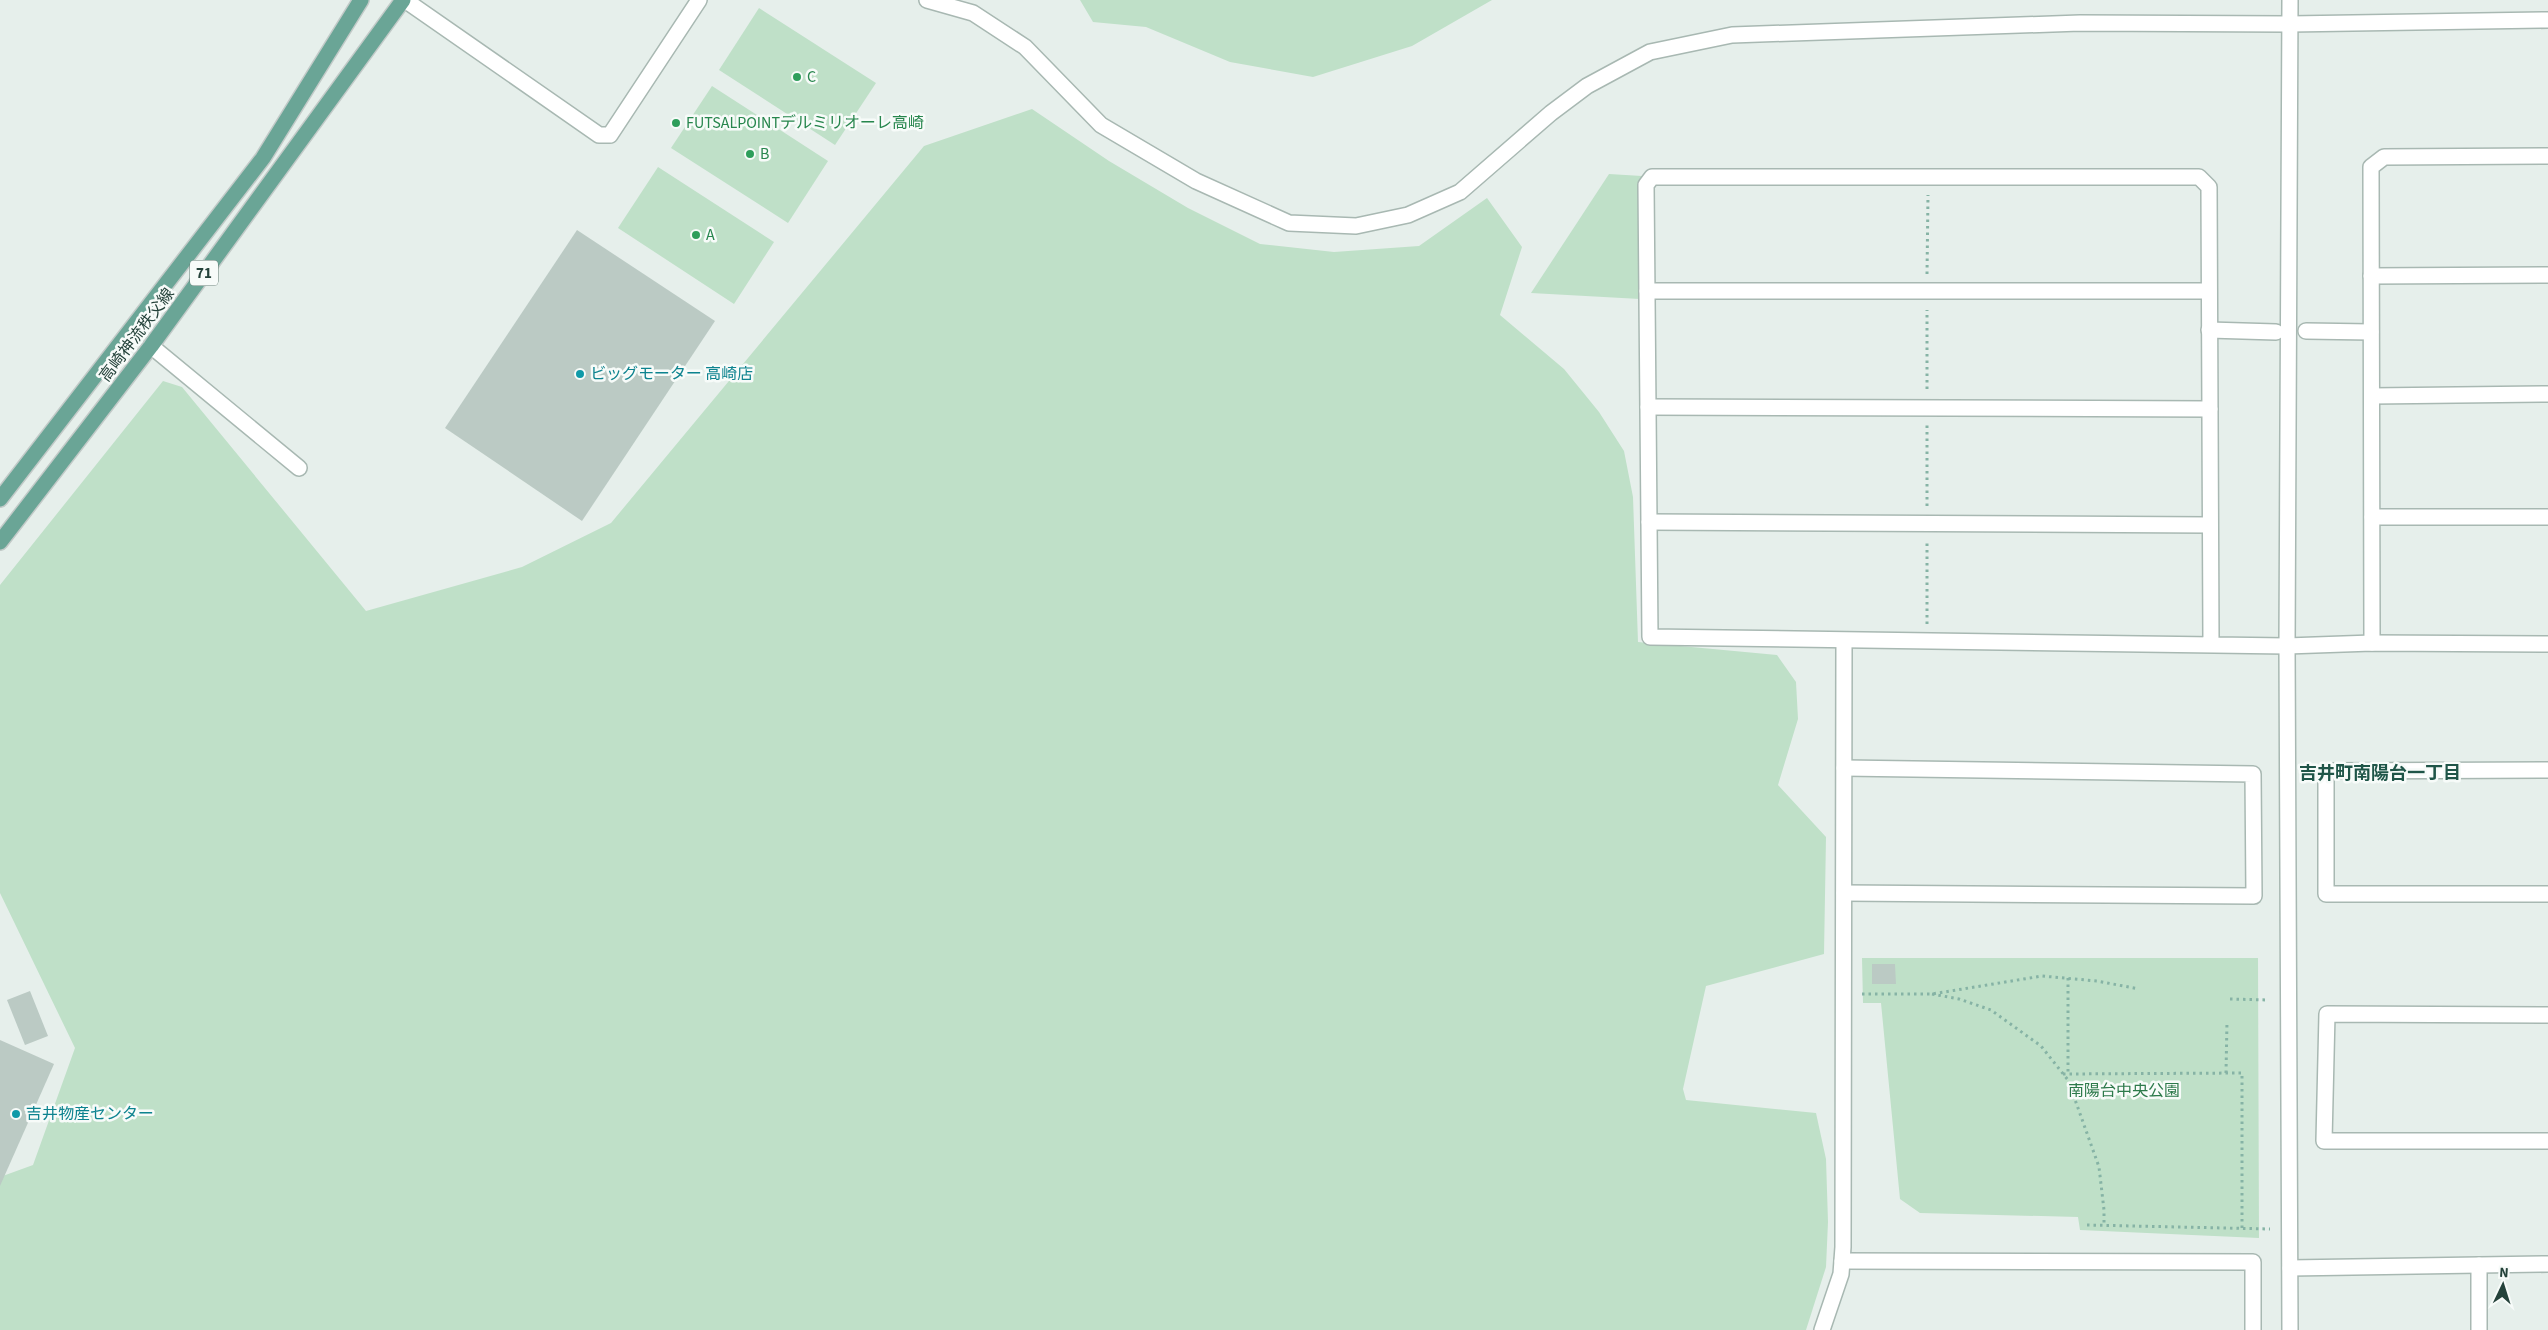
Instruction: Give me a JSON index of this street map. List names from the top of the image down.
{
  "streets": {
    "main road": ["71", "高崎神流秩父線"]
  },
  "districts": ["吉井町南陽台一丁目"],
  "parks": ["南陽台中央公園"],
  "places": [
    "C",
    "FUTSALPOINTデルミリオーレ高崎",
    "B",
    "A",
    "ビッグモーター 高崎店",
    "吉井物産センター"
  ],
  "north": "top"
}
